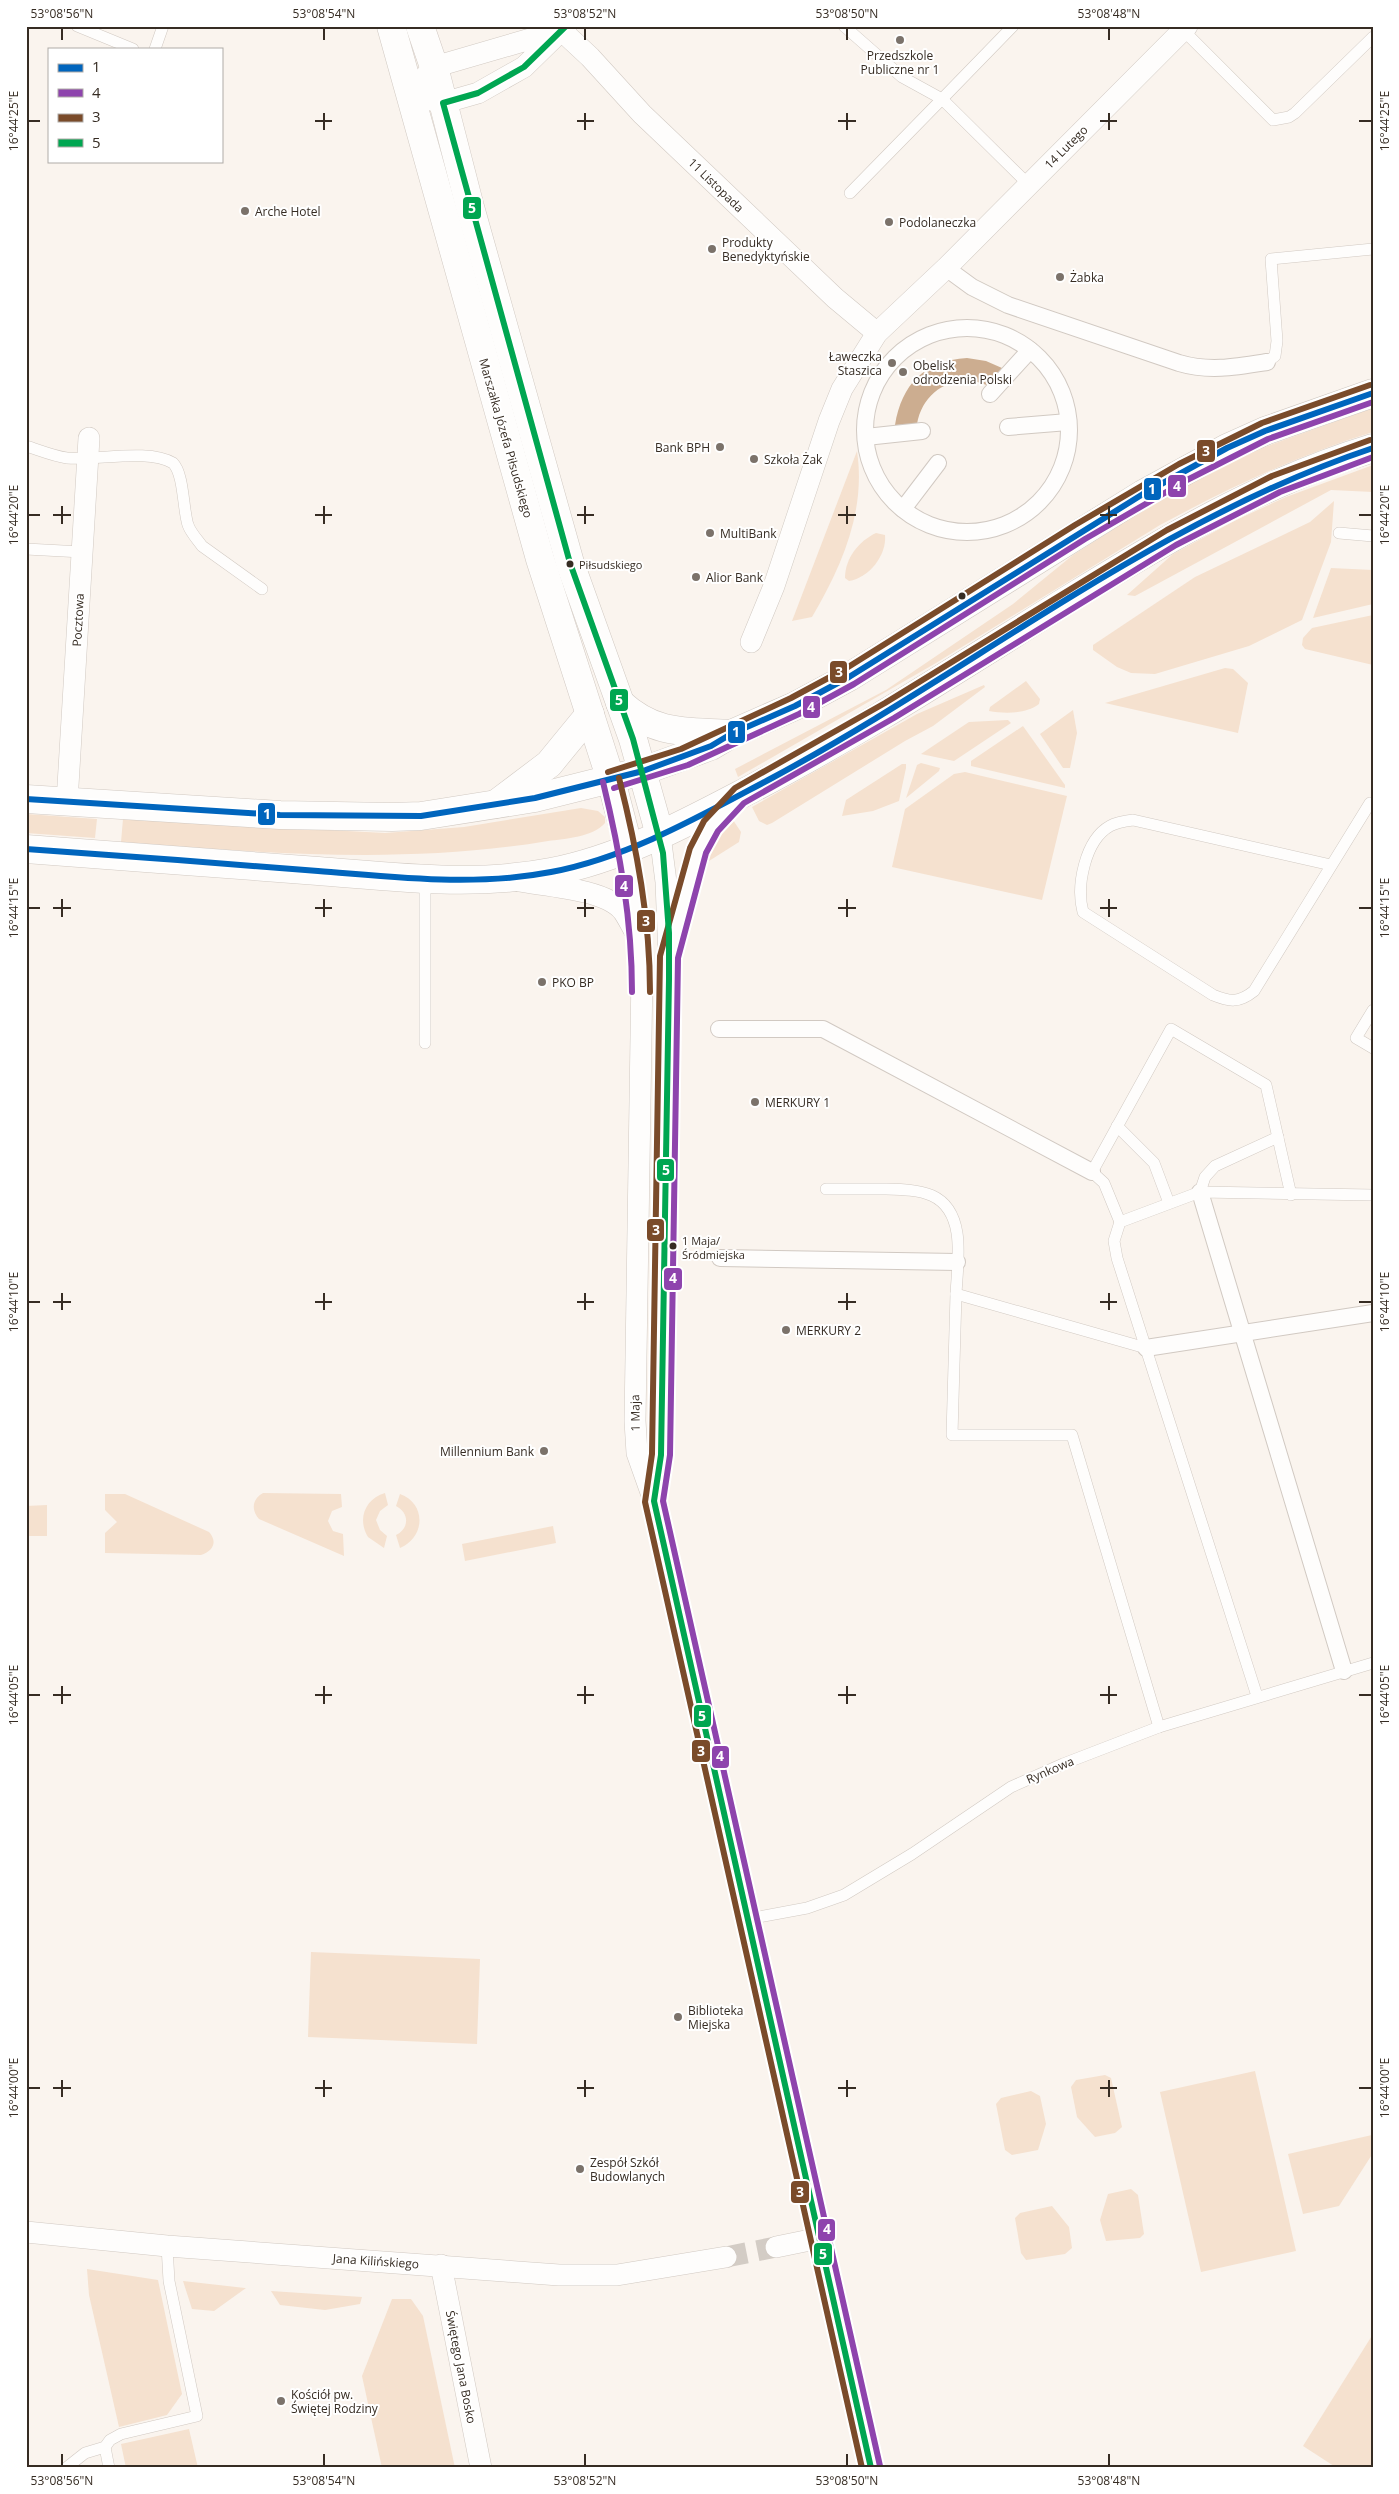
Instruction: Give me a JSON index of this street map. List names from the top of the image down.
{
  "streets": {
    "main road": ["Marszałka Józefa Piłsudskiego", "1 Maja"],
    "street": [
      "14 Lutego",
      "11 Listopada",
      "Pocztowa",
      "Jana Kilińskiego",
      "Świętego Jana Bosko"
    ],
    "lane": ["Rynkowa"]
  },
  "crossings": [
    ["14 Lutego", "11 Listopada"],
    ["Marszałka Józefa Piłsudskiego", "1 Maja"],
    ["1 Maja", "Rynkowa"],
    ["Jana Kilińskiego", "Świętego Jana Bosko"]
  ],
  "places": [
    "Przedszkole Publiczne nr 1",
    "Arche Hotel",
    "Podolaneczka",
    "Produkty Benedyktyńskie",
    "Żabka",
    "Ławeczka Staszica",
    "Obelisk odrodzenia Polski",
    "Bank BPH",
    "Szkoła Żak",
    "MultiBank",
    "Piłsudskiego",
    "Alior Bank",
    "PKO BP",
    "MERKURY 1",
    "1 Maja/ Śródmiejska",
    "MERKURY 2",
    "Millennium Bank",
    "Biblioteka Miejska",
    "Zespół Szkół Budowlanych",
    "Kościół pw. Świętej Rodziny"
  ],
  "lines": [
    "transit line 5",
    "transit line 3",
    "transit line 1",
    "transit line 4"
  ],
  "legend": [
    "1",
    "4",
    "3",
    "5"
  ],
  "coordinates": [
    "53°08'56\"N",
    "53°08'54\"N",
    "53°08'52\"N",
    "53°08'50\"N",
    "53°08'48\"N",
    "16°44'25\"E",
    "16°44'20\"E",
    "16°44'15\"E",
    "16°44'10\"E",
    "16°44'05\"E",
    "16°44'00\"E"
  ]
}
